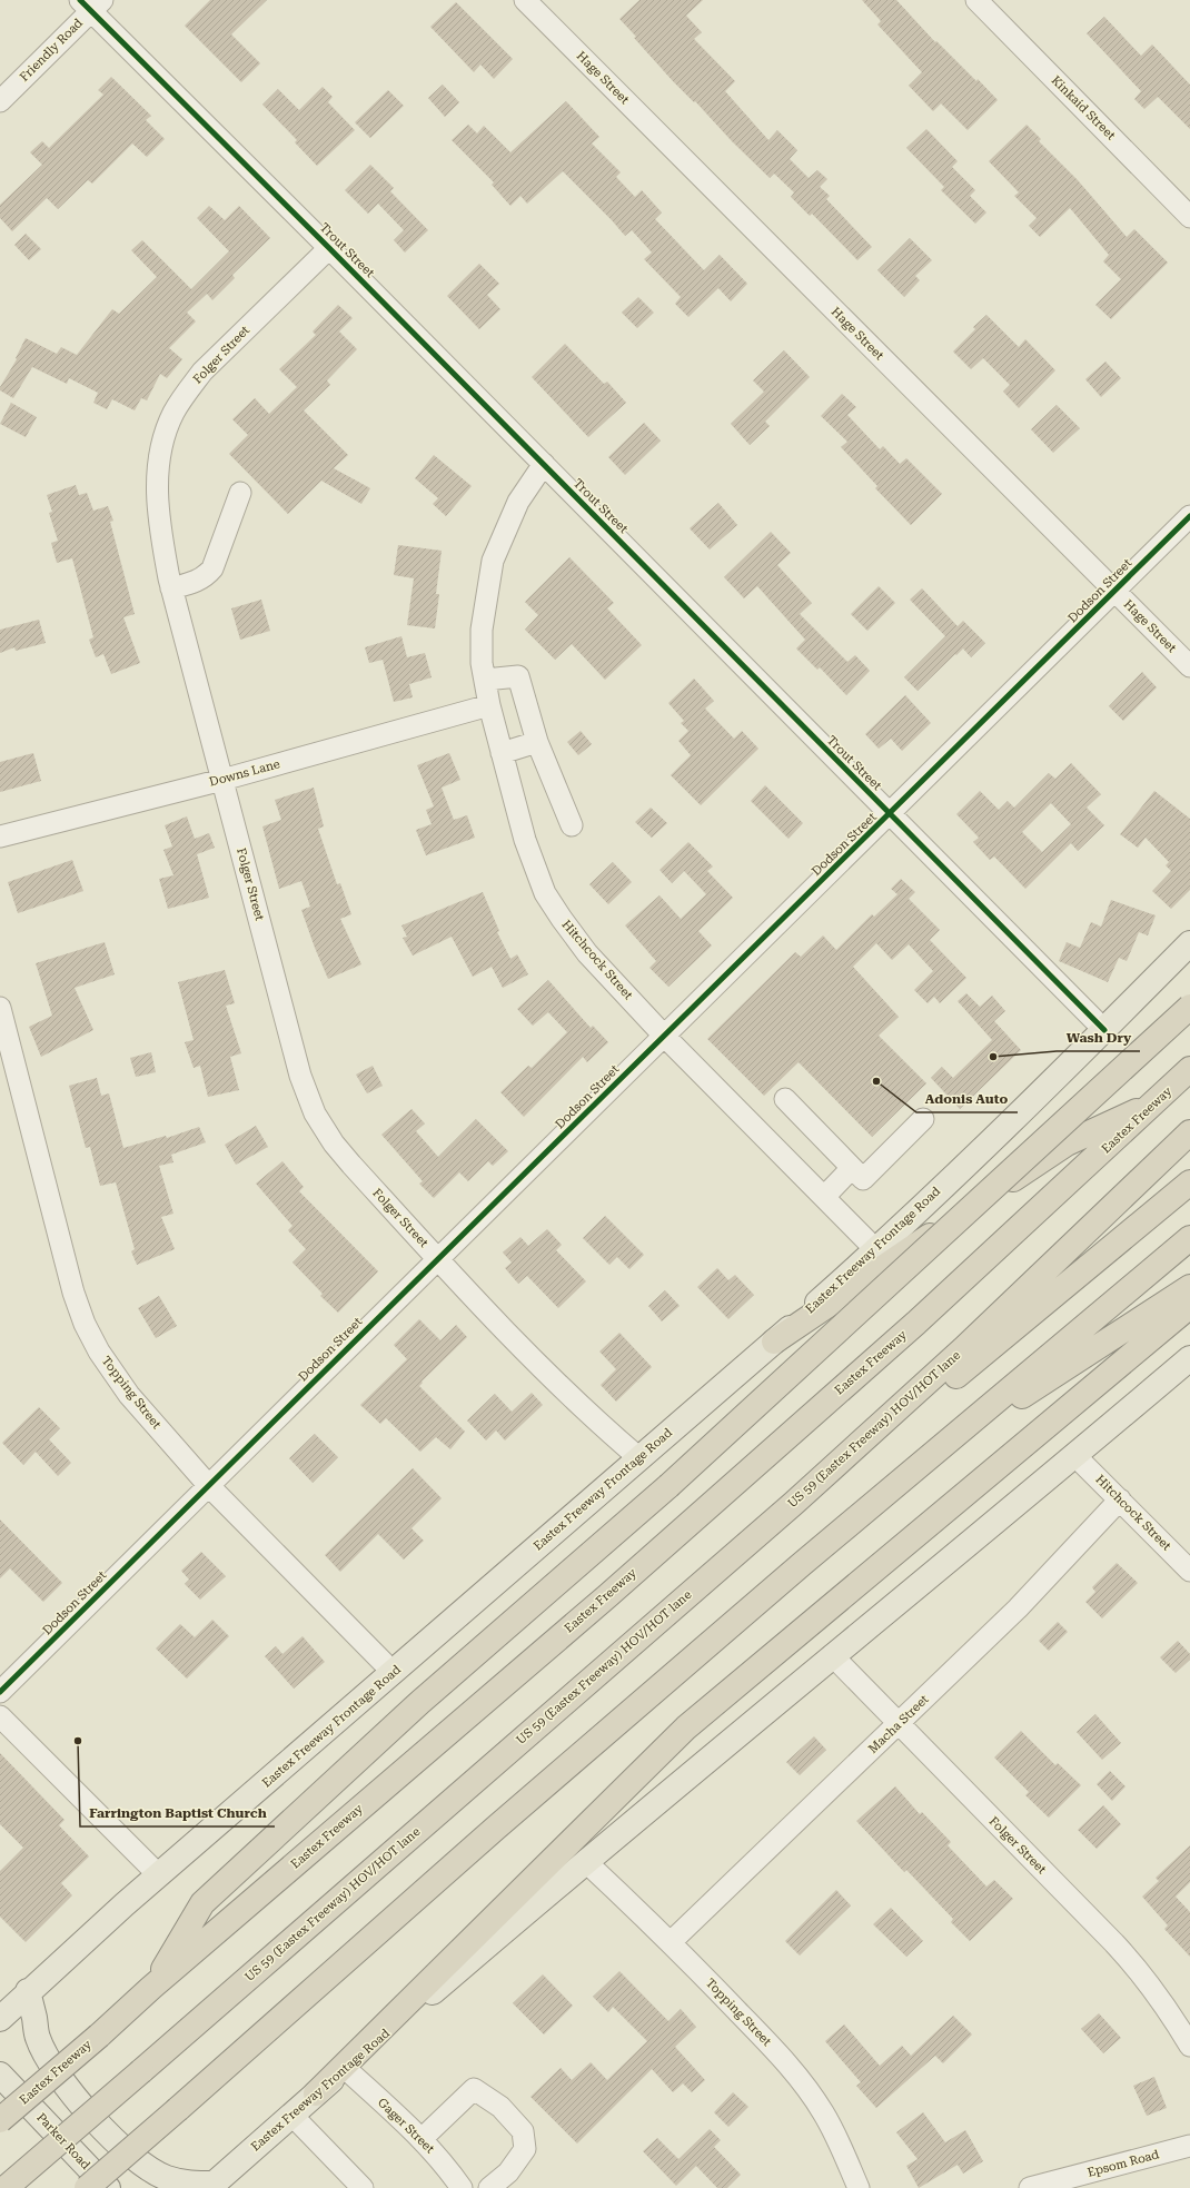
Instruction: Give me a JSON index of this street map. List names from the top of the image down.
{
  "streets": {
    "highway": ["Eastex Freeway", "US 59 (Eastex Freeway) HOV/HOT lane"],
    "main road": ["Eastex Freeway Frontage Road", "Parker Road"],
    "street": [
      "Friendly Road",
      "Hage Street",
      "Kinkaid Street",
      "Trout Street",
      "Folger Street",
      "Dodson Street",
      "Downs Lane",
      "Hitchcock Street",
      "Topping Street",
      "Macha Street",
      "Gager Street",
      "Epsom Road"
    ]
  },
  "crossings": [
    ["Friendly Road", "Trout Street"],
    ["Hage Street", "Dodson Street"],
    ["Trout Street", "Folger Street"],
    ["Trout Street", "Dodson Street"],
    ["Trout Street", "Hitchcock Street"],
    ["Trout Street", "Eastex Freeway Frontage Road"],
    ["Folger Street", "Dodson Street"],
    ["Folger Street", "Downs Lane"],
    ["Folger Street", "Eastex Freeway Frontage Road"],
    ["Folger Street", "Macha Street"],
    ["Dodson Street", "Hitchcock Street"],
    ["Dodson Street", "Topping Street"],
    ["Downs Lane", "Hitchcock Street"],
    ["Hitchcock Street", "Eastex Freeway Frontage Road"],
    ["Hitchcock Street", "Macha Street"],
    ["Eastex Freeway Frontage Road", "Topping Street"],
    ["Eastex Freeway Frontage Road", "Gager Street"],
    ["Topping Street", "Macha Street"]
  ],
  "places": ["Wash Dry", "Adonis Auto", "Farrington Baptist Church"]
}
